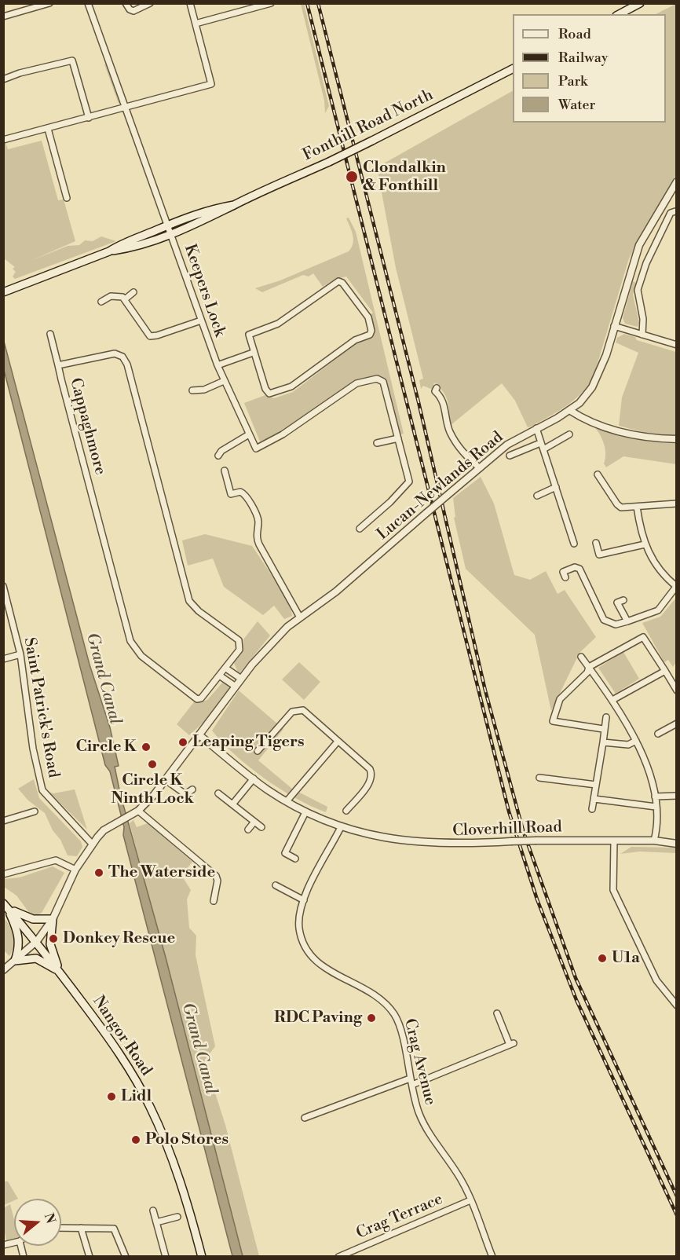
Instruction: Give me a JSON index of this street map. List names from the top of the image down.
{
  "streets": {
    "main road": ["Fonthill Road North", "Nangor Road"],
    "street": [
      "Keepers Lock",
      "Cappaghmore",
      "Lucan-Newlands Road",
      "Saint Patrick's Road",
      "Cloverhill Road",
      "Crag Avenue",
      "Crag Terrace"
    ]
  },
  "crossings": [
    ["Fonthill Road North", "Keepers Lock"],
    ["Lucan-Newlands Road", "Saint Patrick's Road"],
    ["Lucan-Newlands Road", "Cloverhill Road"],
    ["Lucan-Newlands Road", "Nangor Road"],
    ["Cloverhill Road", "Crag Avenue"],
    ["Crag Avenue", "Crag Terrace"]
  ],
  "water": ["Grand Canal"],
  "places": [
    "Clondalkin & Fonthill",
    "Leaping Tigers",
    "Circle K",
    "Circle K Ninth Lock",
    "The Waterside",
    "Donkey Rescue",
    "U1a",
    "RDC Paving",
    "Lidl",
    "Polo Stores"
  ],
  "legend": [
    "Road",
    "Railway",
    "Park",
    "Water"
  ],
  "north": "right"
}
